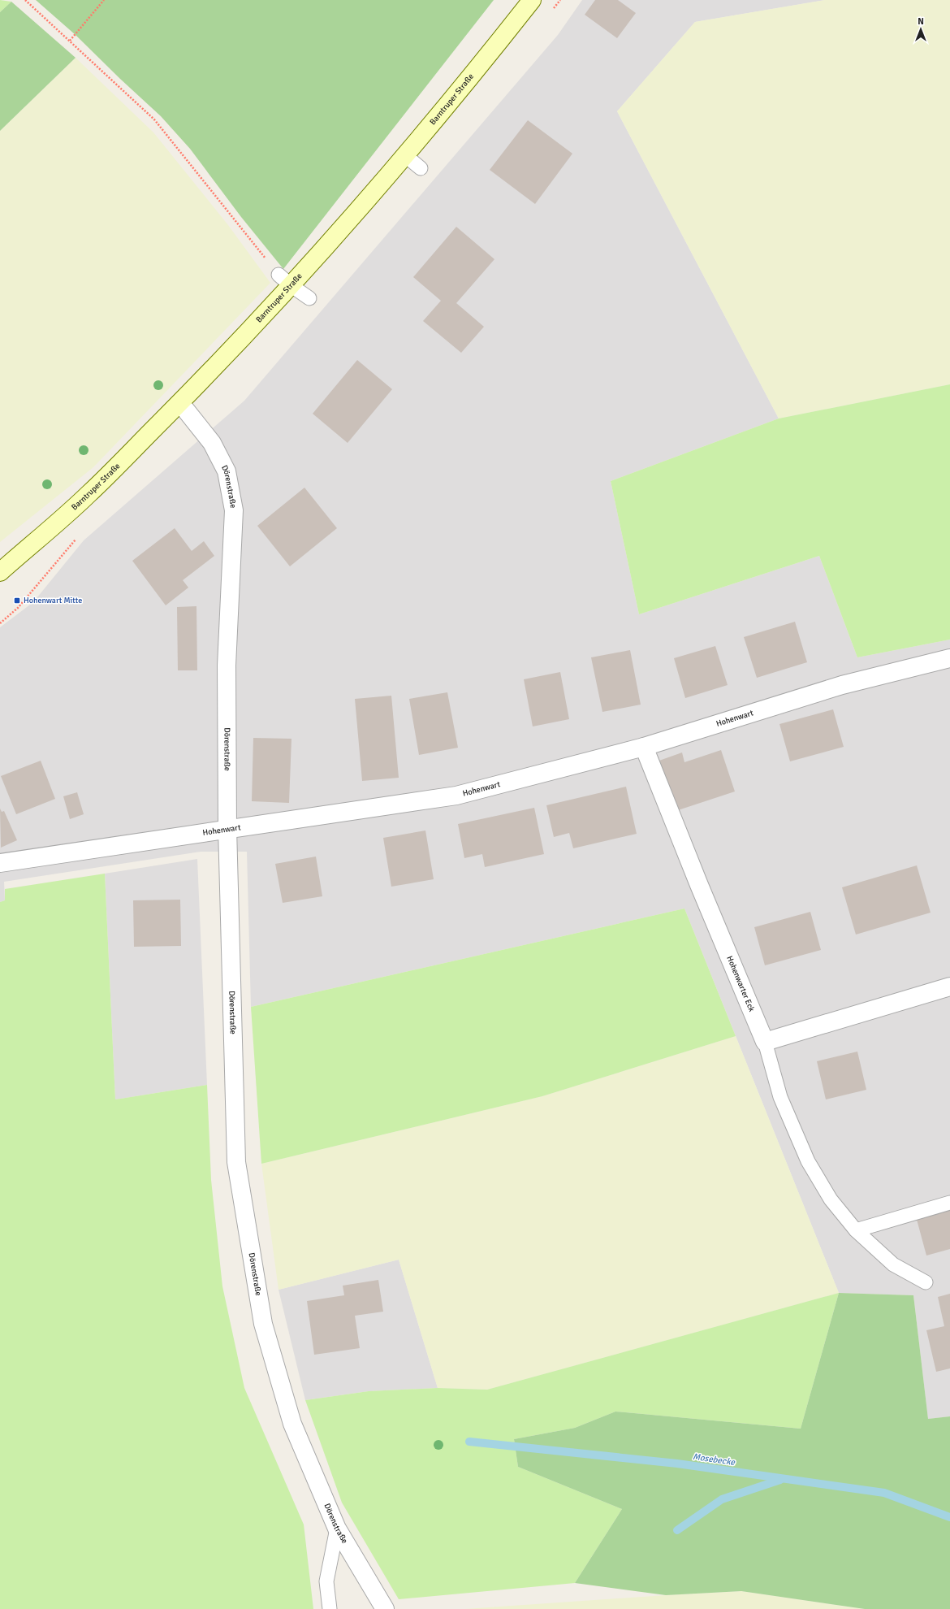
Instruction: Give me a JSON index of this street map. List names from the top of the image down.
{
  "streets": {
    "main road": ["Barntruper Straße"],
    "street": ["Dörenstraße", "Hohenwart", "Hohenwarter Eck"]
  },
  "crossings": [
    ["Barntruper Straße", "Dörenstraße"],
    ["Dörenstraße", "Hohenwart"],
    ["Hohenwart", "Hohenwarter Eck"]
  ],
  "water": ["Mosebecke"],
  "places": {
    "transit": ["Hohenwart Mitte"]
  },
  "north": "top"
}
